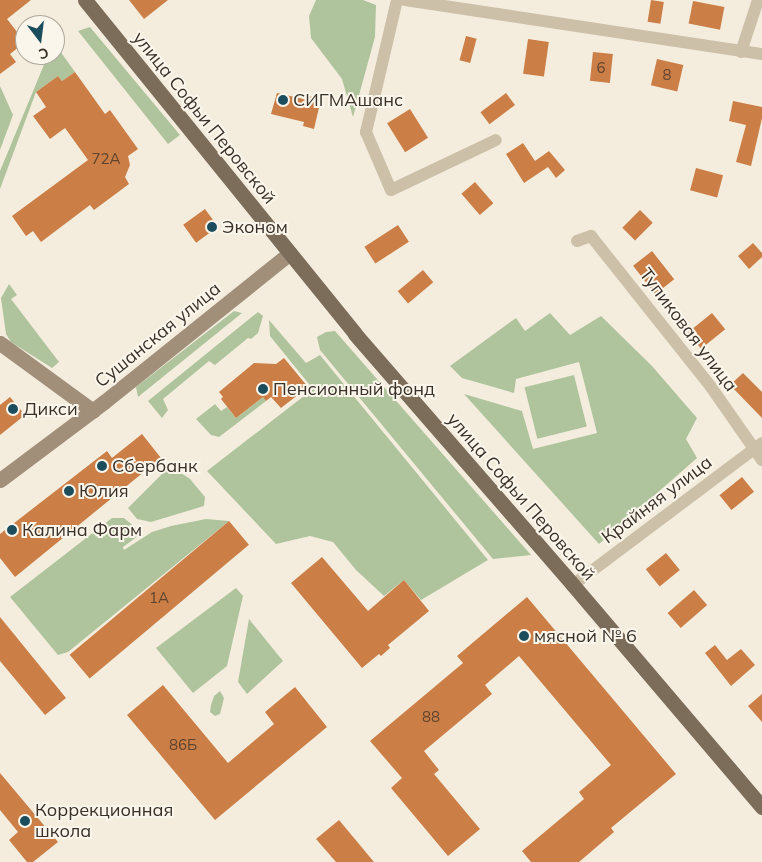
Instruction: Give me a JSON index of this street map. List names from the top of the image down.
{
  "streets": {
    "main road": ["улица Софьи Перовской", "Сушанская улица"],
    "street": ["Тупиковая улица", "Крайняя улица"]
  },
  "crossings": [
    ["улица Софьи Перовской", "Сушанская улица"],
    ["улица Софьи Перовской", "Крайняя улица"],
    ["Тупиковая улица", "Крайняя улица"]
  ],
  "places": [
    "СИГМАшанс",
    "Эконом",
    "Пенсионный фонд",
    "Дикси",
    "Сбербанк",
    "Юлия",
    "Калина Фарм",
    "мясной № 6",
    "Коррекционная школа"
  ],
  "house_numbers": [
    "6",
    "8",
    "72А",
    "1А",
    "88",
    "86Б"
  ],
  "north": "bottom"
}
